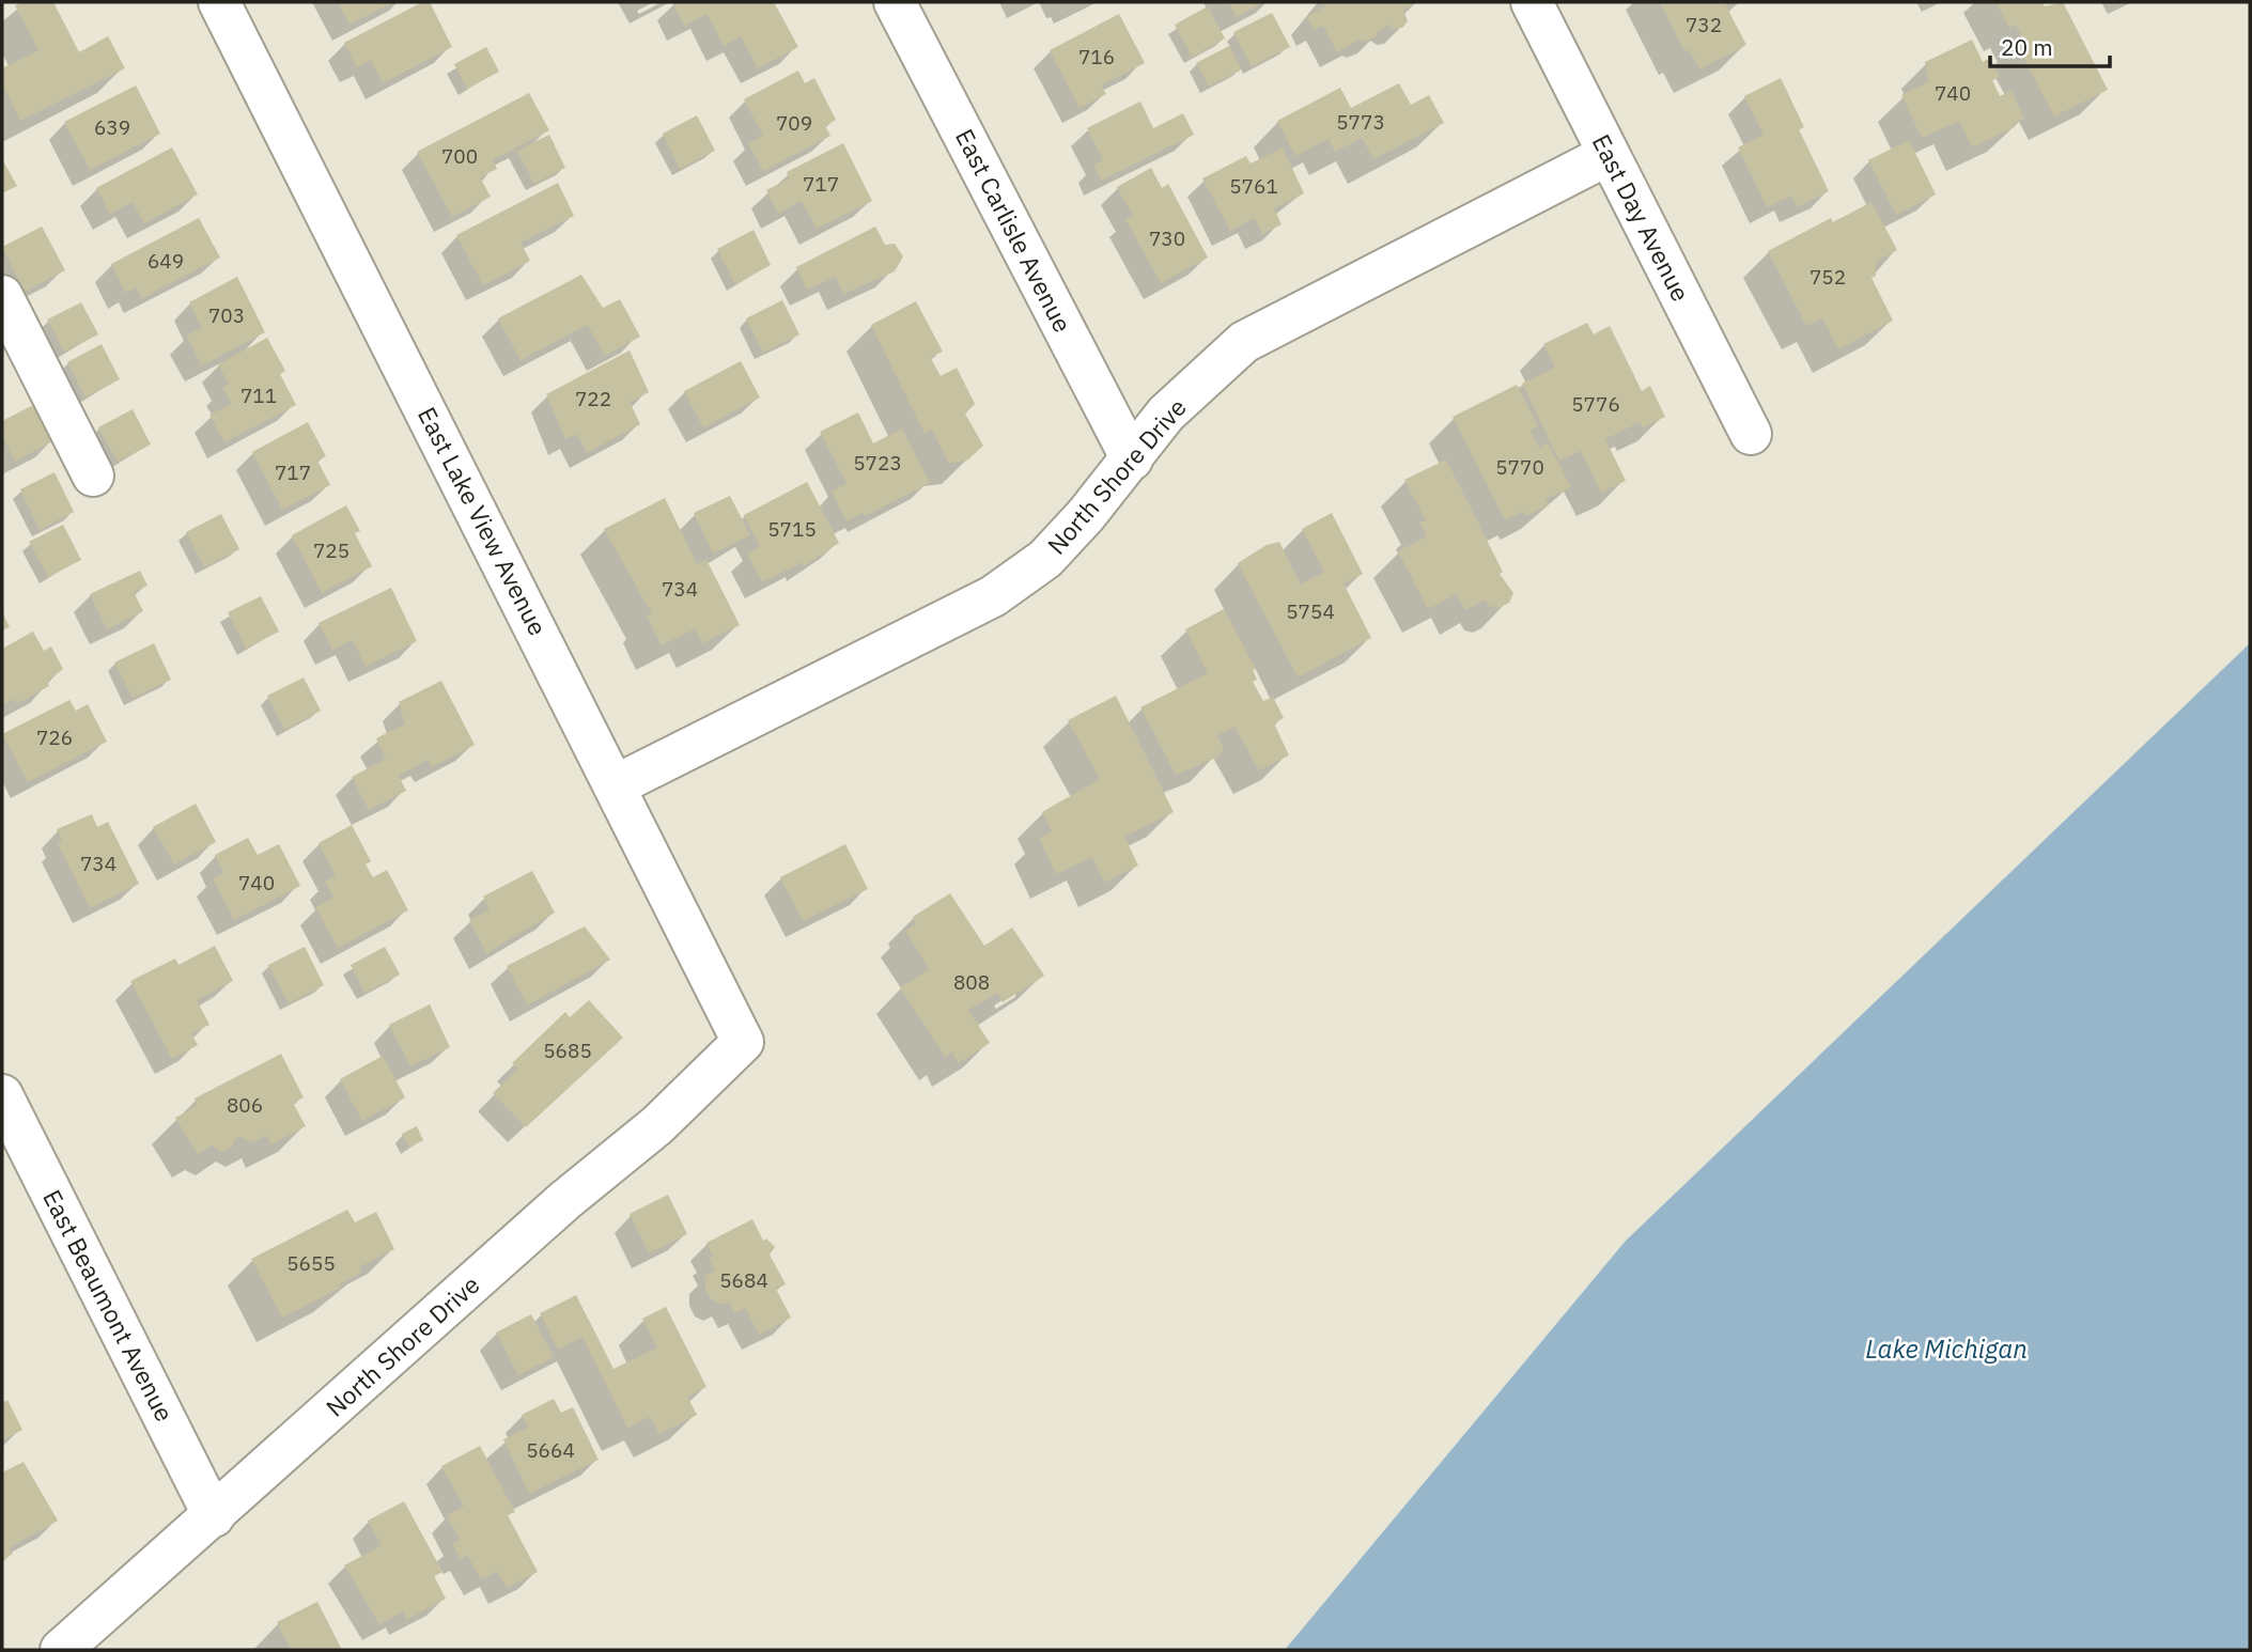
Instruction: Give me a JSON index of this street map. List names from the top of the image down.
{
  "streets": {
    "street": [
      "East Day Avenue",
      "East Carlisle Avenue",
      "North Shore Drive",
      "East Lake View Avenue",
      "East Beaumont Avenue"
    ]
  },
  "crossings": [
    ["East Day Avenue", "North Shore Drive"],
    ["East Carlisle Avenue", "North Shore Drive"],
    ["North Shore Drive", "East Lake View Avenue"],
    ["North Shore Drive", "East Beaumont Avenue"]
  ],
  "water": ["Lake Michigan"],
  "house_numbers": [
    "732",
    "716",
    "740",
    "5773",
    "709",
    "639",
    "700",
    "717",
    "5761",
    "730",
    "649",
    "752",
    "703",
    "711",
    "722",
    "5776",
    "5723",
    "5770",
    "717",
    "5715",
    "725",
    "734",
    "5754",
    "726",
    "734",
    "740",
    "808",
    "5685",
    "806",
    "5655",
    "5684",
    "5664"
  ],
  "scale_bar": "20 m"
}
